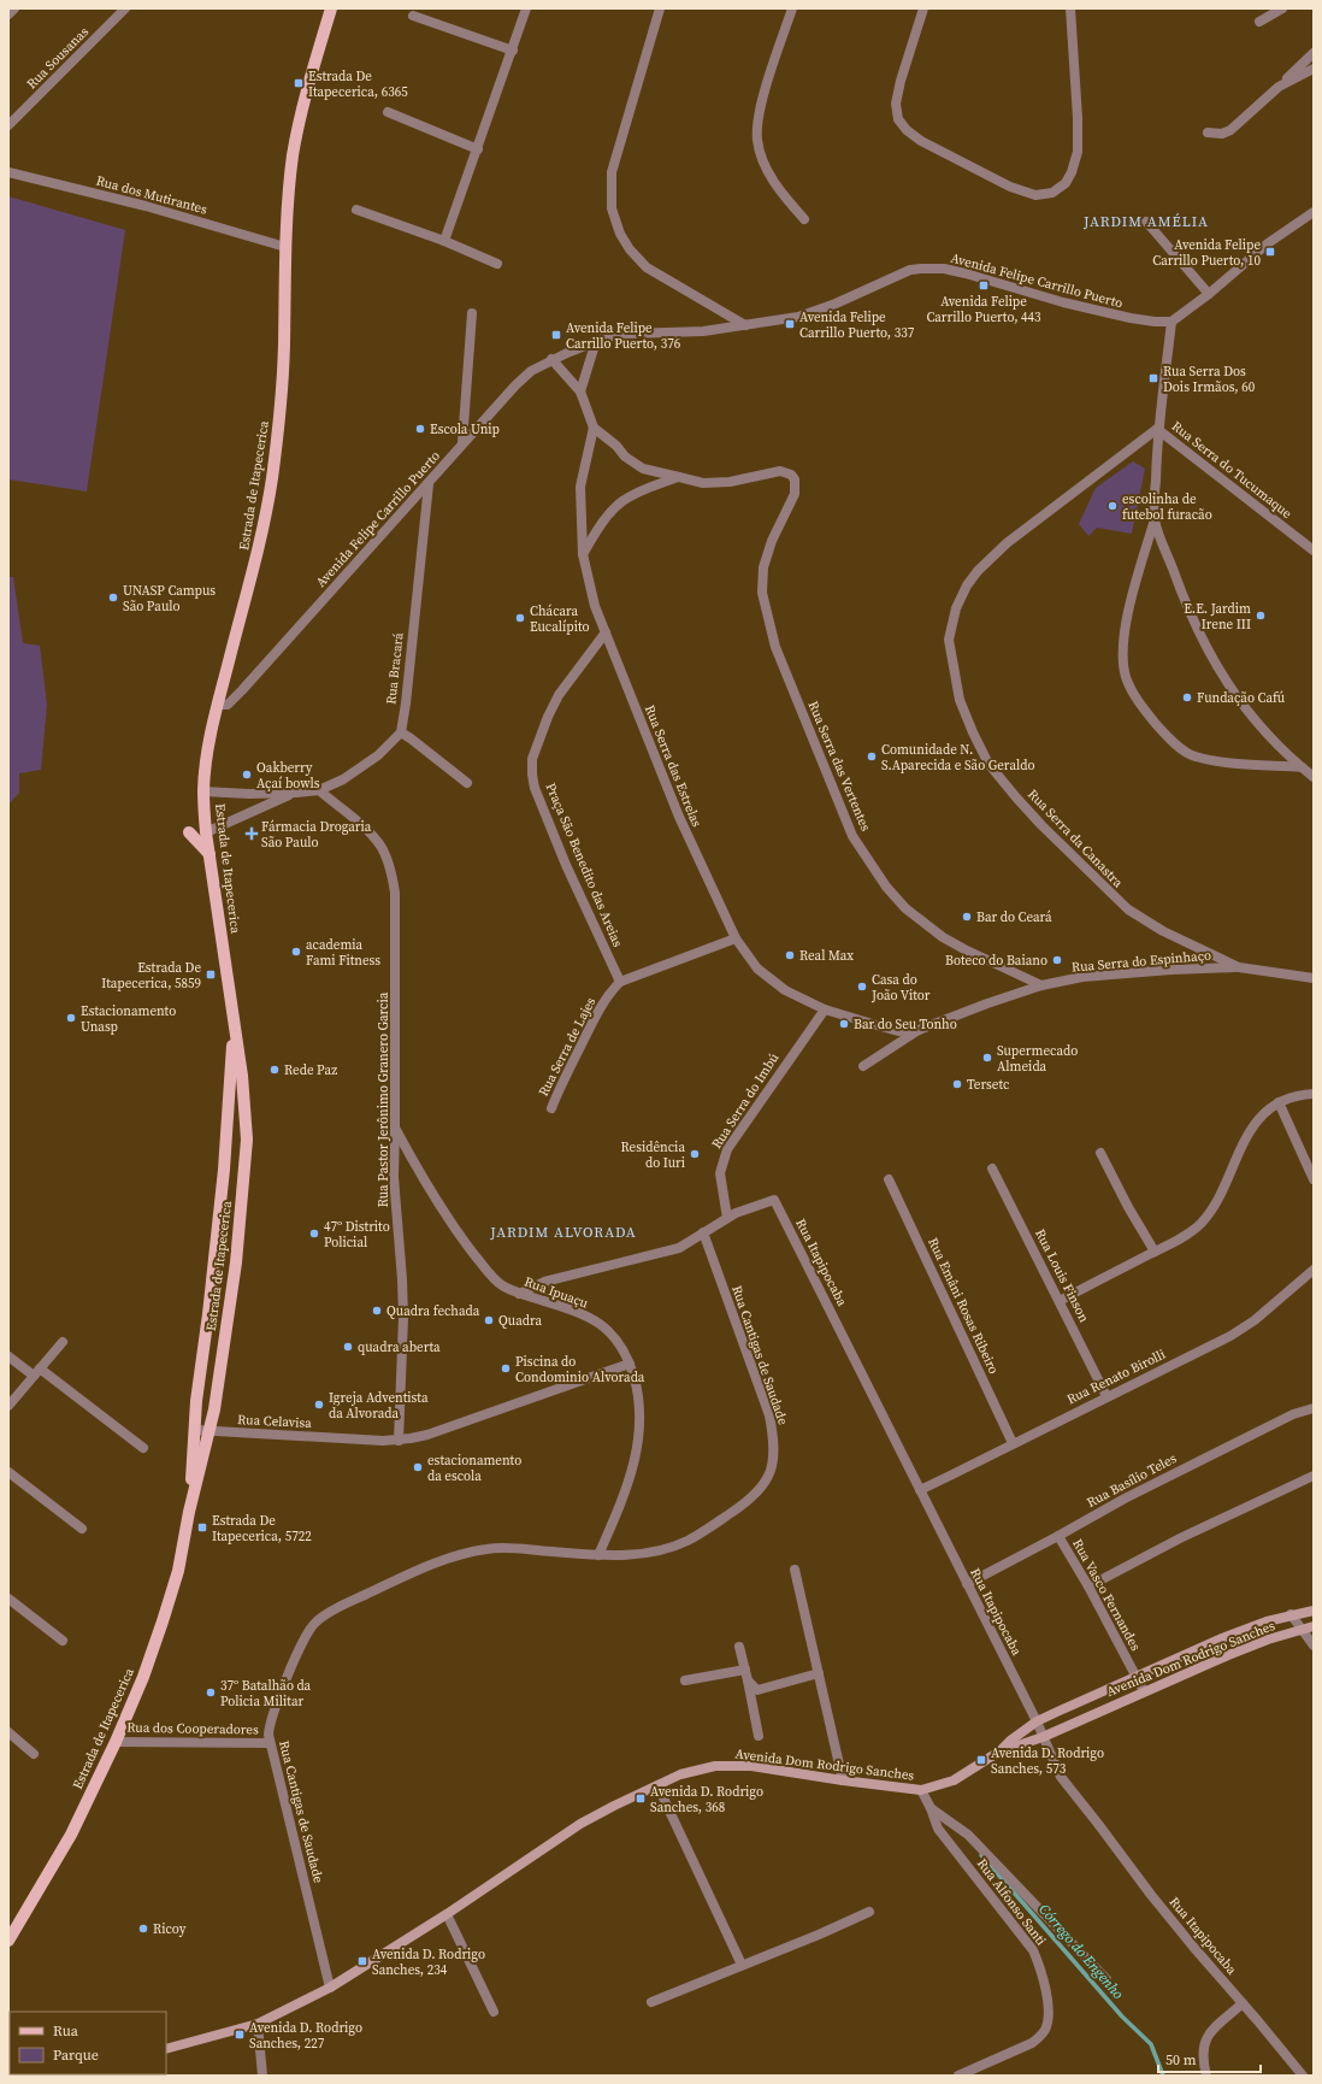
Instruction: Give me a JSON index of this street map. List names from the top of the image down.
{
  "streets": {
    "main road": ["Estrada de Itapecerica", "Avenida Dom Rodrigo Sanches"],
    "street": [
      "Rua Sousanas",
      "Rua dos Mutirantes",
      "Avenida Felipe Carrillo Puerto",
      "Rua Serra do Tucumaque",
      "Rua Bracará",
      "Rua Serra das Estrelas",
      "Rua Serra das Vertentes",
      "Rua Serra da Canastra",
      "Praça São Benedito das Areias",
      "Rua Serra do Espinhaço",
      "Rua Serra de Lajes",
      "Rua Pastor Jerônimo Granero Garcia",
      "Rua Serra do Imbú",
      "Rua Itapipocaba",
      "Rua Louis Finson",
      "Rua Ipuaçu",
      "Rua Emâni Rosas Ribeiro",
      "Rua Cantigas de Saudade",
      "Rua Renato Birolli",
      "Rua Celavisa",
      "Rua Basílio Teles",
      "Rua Vasco Fernandes",
      "Rua dos Cooperadores",
      "Rua Alfonso Santi"
    ]
  },
  "crossings": [
    ["Rua dos Mutirantes", "Estrada de Itapecerica"],
    ["Avenida Felipe Carrillo Puerto", "Estrada de Itapecerica"],
    ["Avenida Felipe Carrillo Puerto", "Rua Bracará"],
    ["Rua Serra do Tucumaque", "Rua Serra da Canastra"],
    ["Estrada de Itapecerica", "Rua Celavisa"],
    ["Estrada de Itapecerica", "Rua dos Cooperadores"],
    ["Rua Serra das Estrelas", "Praça São Benedito das Areias"],
    ["Rua Serra das Estrelas", "Rua Serra do Espinhaço"],
    ["Rua Serra das Estrelas", "Rua Serra do Imbú"],
    ["Rua Serra das Vertentes", "Rua Serra do Espinhaço"],
    ["Rua Serra da Canastra", "Rua Serra do Espinhaço"],
    ["Praça São Benedito das Areias", "Rua Serra de Lajes"],
    ["Rua Pastor Jerônimo Granero Garcia", "Rua Ipuaçu"],
    ["Rua Pastor Jerônimo Granero Garcia", "Rua Celavisa"],
    ["Rua Serra do Imbú", "Rua Itapipocaba"],
    ["Rua Itapipocaba", "Rua Renato Birolli"],
    ["Rua Itapipocaba", "Rua Basílio Teles"],
    ["Rua Itapipocaba", "Avenida Dom Rodrigo Sanches"],
    ["Rua Louis Finson", "Rua Renato Birolli"],
    ["Rua Ipuaçu", "Rua Cantigas de Saudade"],
    ["Rua Ipuaçu", "Rua Celavisa"],
    ["Rua Emâni Rosas Ribeiro", "Rua Renato Birolli"],
    ["Rua Cantigas de Saudade", "Avenida Dom Rodrigo Sanches"],
    ["Rua Cantigas de Saudade", "Rua dos Cooperadores"],
    ["Rua Basílio Teles", "Rua Vasco Fernandes"],
    ["Rua Vasco Fernandes", "Avenida Dom Rodrigo Sanches"],
    ["Avenida Dom Rodrigo Sanches", "Rua Alfonso Santi"]
  ],
  "districts": ["JARDIM AMÉLIA", "JARDIM ALVORADA"],
  "water": ["Córrego do Engenho"],
  "places": {
    "transit": [
      "Estrada De Itapecerica, 6365",
      "Avenida Felipe Carrillo Puerto, 10",
      "Avenida Felipe Carrillo Puerto, 443",
      "Avenida Felipe Carrillo Puerto, 337",
      "Avenida Felipe Carrillo Puerto, 376",
      "Rua Serra Dos Dois Irmãos, 60",
      "Estrada De Itapecerica, 5859",
      "Estrada De Itapecerica, 5722",
      "Avenida D. Rodrigo Sanches, 573",
      "Avenida D. Rodrigo Sanches, 368",
      "Avenida D. Rodrigo Sanches, 234",
      "Avenida D. Rodrigo Sanches, 227"
    ],
    "other": [
      "Escola Unip",
      "escolinha de futebol furacão",
      "UNASP Campus São Paulo",
      "E.E. Jardim Irene III",
      "Chácara Eucalípito",
      "Fundação Cafú",
      "Comunidade N. S.Aparecida e São Geraldo",
      "Oakberry Açaí bowls",
      "Bar do Ceará",
      "academia Fami Fitness",
      "Real Max",
      "Boteco do Baiano",
      "Casa do João Vitor",
      "Estacionamento Unasp",
      "Bar do Seu Tonho",
      "Supermecado Almeida",
      "Rede Paz",
      "Tersetc",
      "Residência do Iuri",
      "47º Distrito Policial",
      "Quadra fechada",
      "Quadra",
      "quadra aberta",
      "Piscina do Condominio Alvorada",
      "Igreja Adventista da Alvorada",
      "estacionamento da escola",
      "37º Batalhão da Policia Militar",
      "Ricoy"
    ],
    "health": ["Fármacia Drogaria São Paulo"]
  },
  "legend": ["Rua", "Parque"],
  "scale_bar": "50 m"
}
